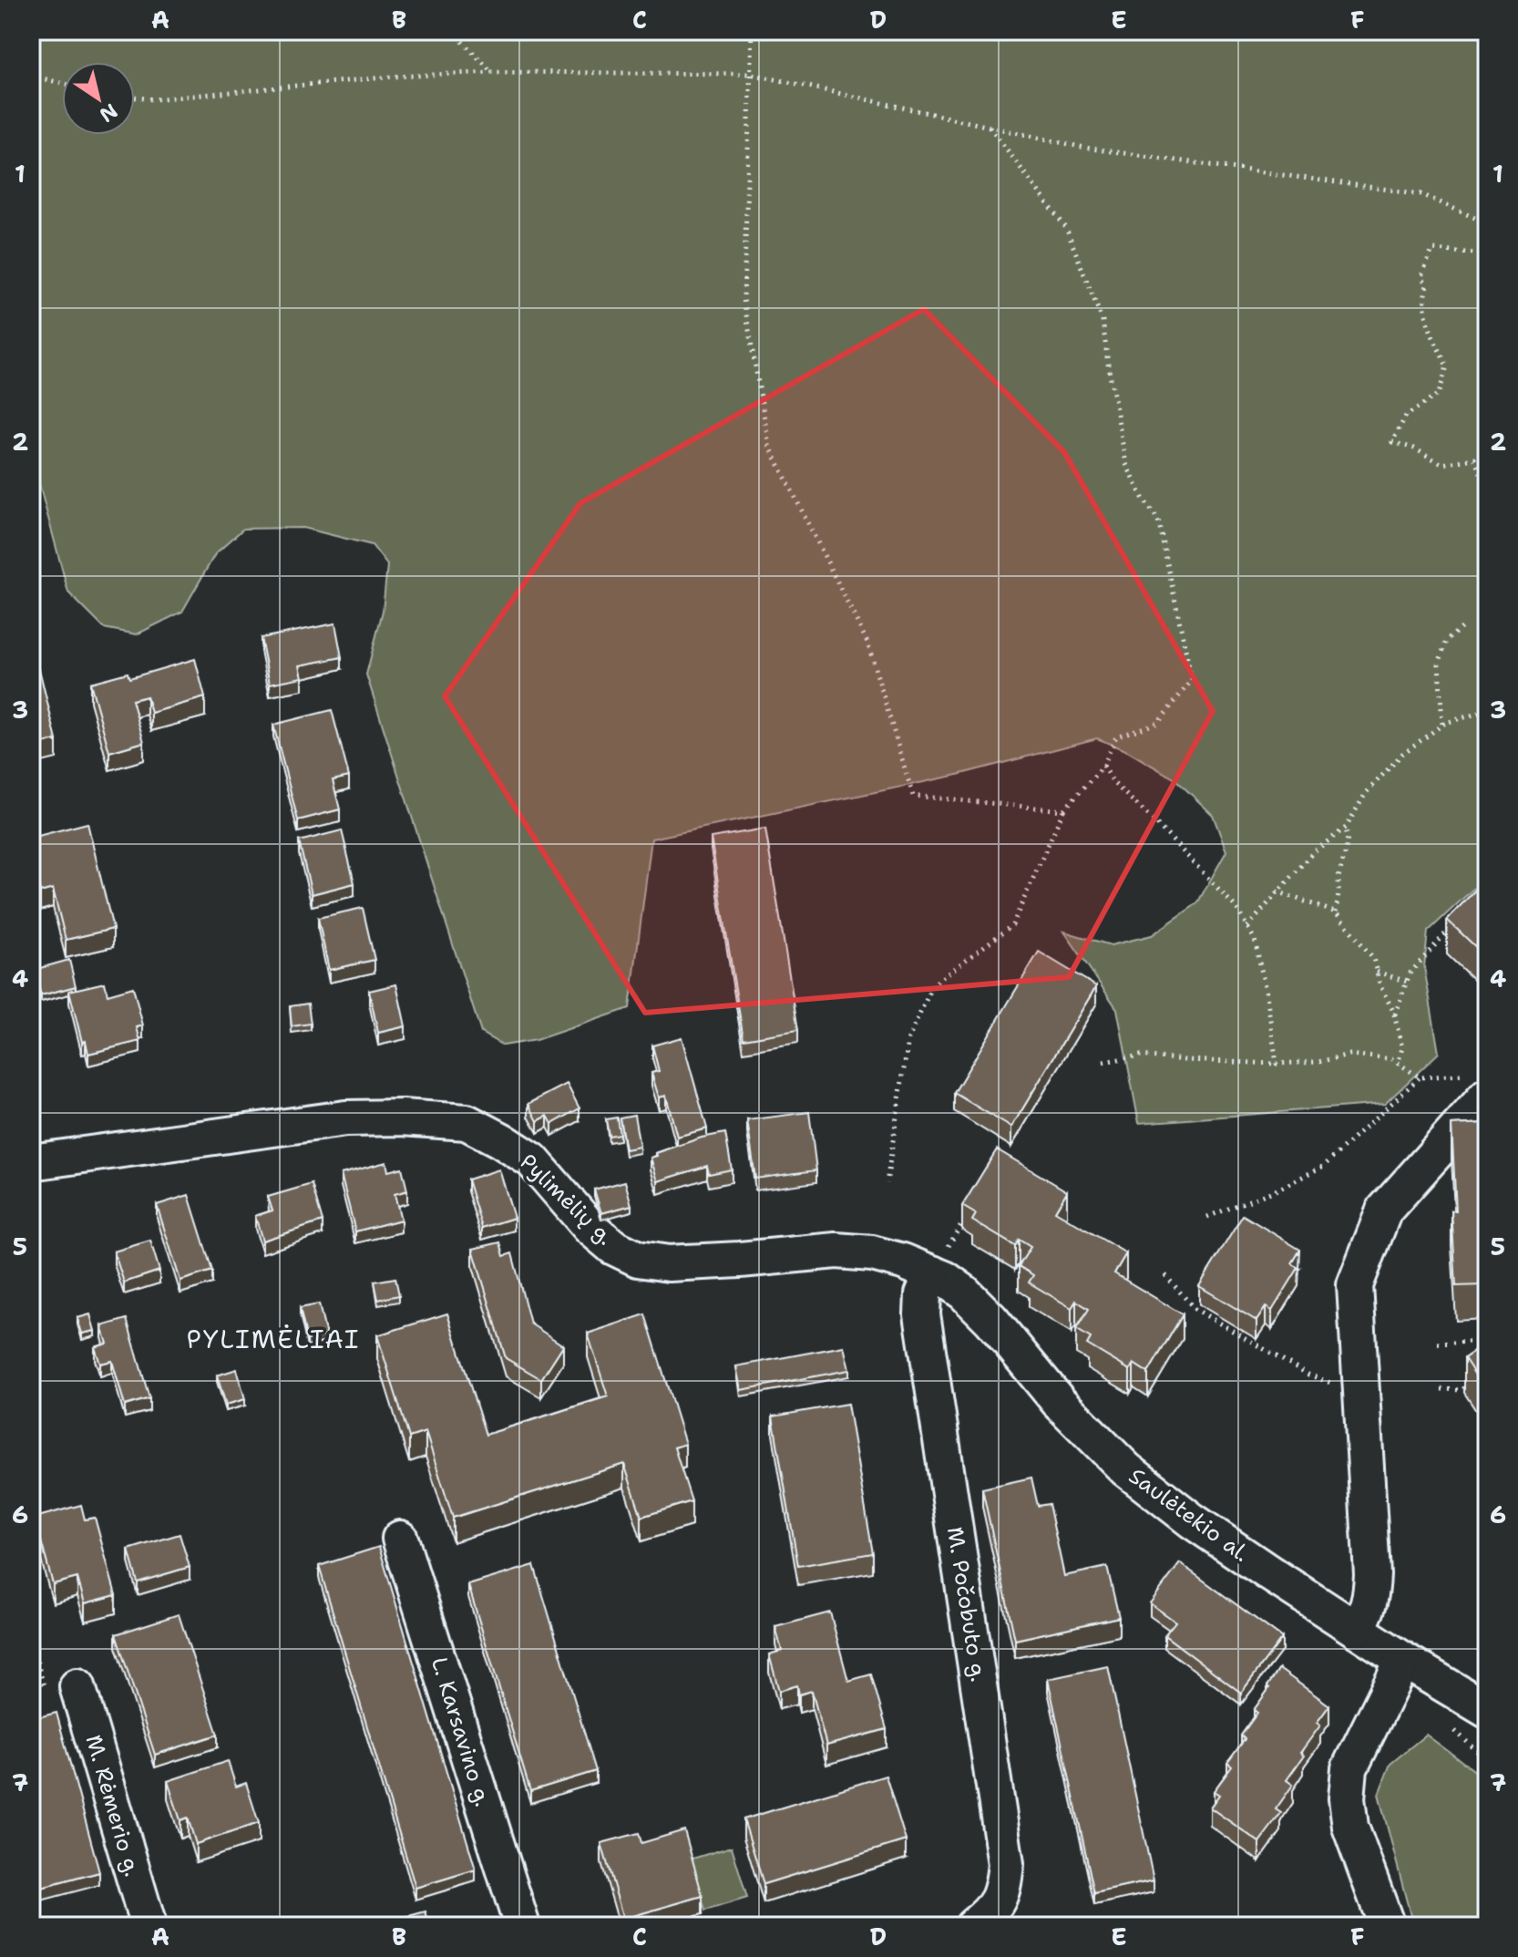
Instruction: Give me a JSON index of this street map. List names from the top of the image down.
{
  "streets": {
    "street": [
      "Pylimėlių g.",
      "Saulėtekio al.",
      "M. Počobuto g.",
      "L. Karsavino g.",
      "M. Rėmerio g."
    ]
  },
  "crossings": [
    ["Pylimėlių g.", "Saulėtekio al."],
    ["Pylimėlių g.", "M. Počobuto g."],
    ["Saulėtekio al.", "M. Počobuto g."]
  ],
  "districts": ["PYLIMĖLIAI"],
  "north": "bottom right",
  "grid": {
    "columns": [
      "A",
      "B",
      "C",
      "D",
      "E",
      "F"
    ],
    "rows": [
      "1",
      "2",
      "3",
      "4",
      "5",
      "6",
      "7"
    ]
  }
}
